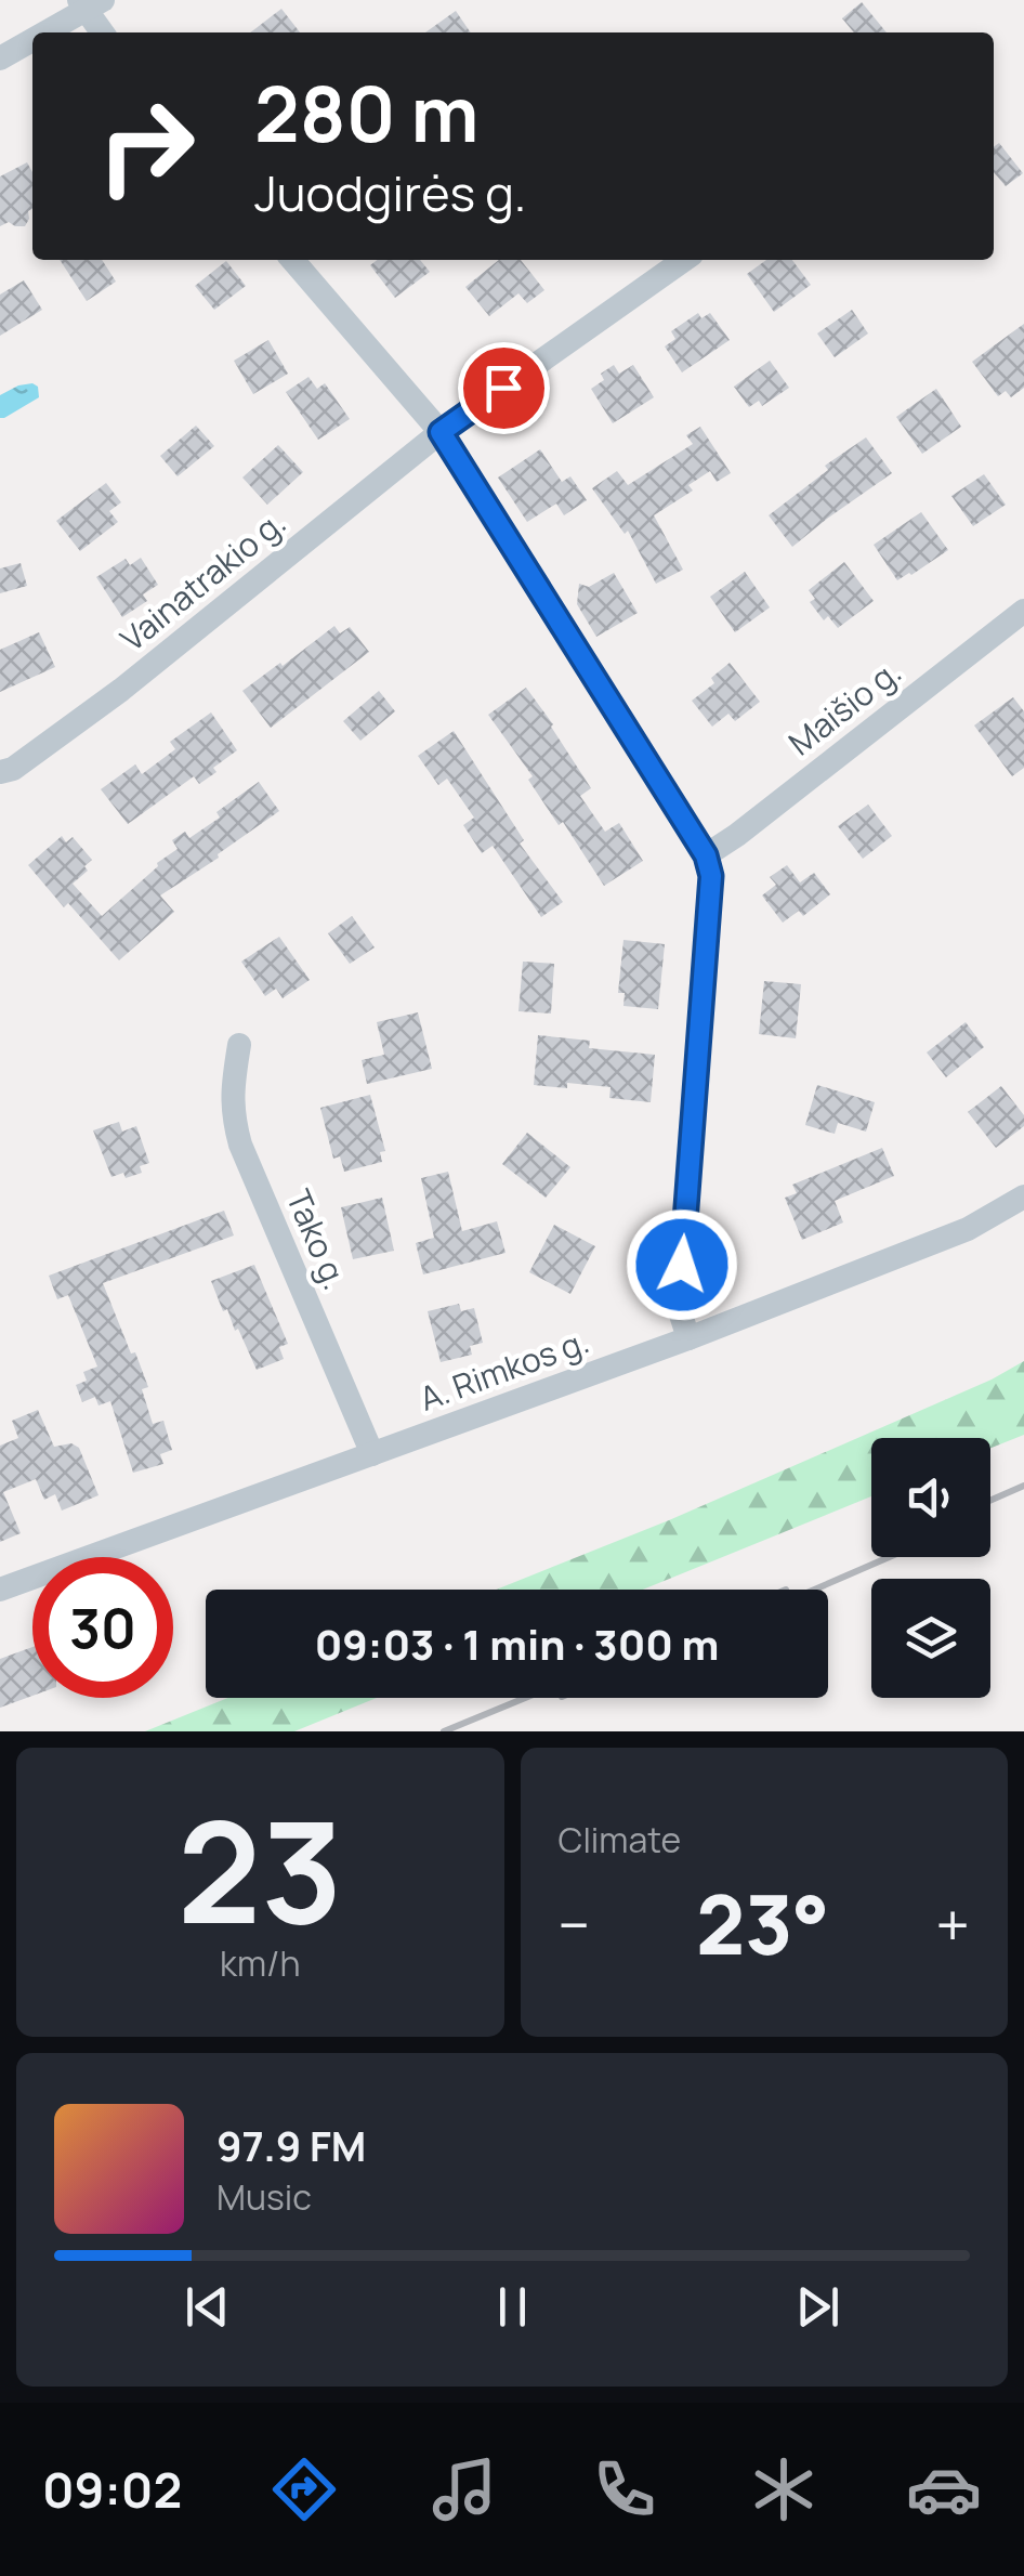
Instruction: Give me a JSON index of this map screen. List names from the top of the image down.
{
  "streets": {
    "street": [
      "Vainatrakio g.",
      "Maišio g.",
      "Tako g.",
      "A. Rimkos g."
    ]
  },
  "crossings": [
    ["Tako g.", "A. Rimkos g."]
  ],
  "page": {
    "turn": ["280 m", "Juodgirės g."],
    "limit": "30",
    "trip": "09:03 · 1 min · 300 m",
    "tile": [
      ["23", "km/h"],
      "Climate"
    ],
    "heat": ["−", "23°", "+"],
    "song": ["97.9 FM", "Music"],
    "tabs": "09:02"
  }
}
